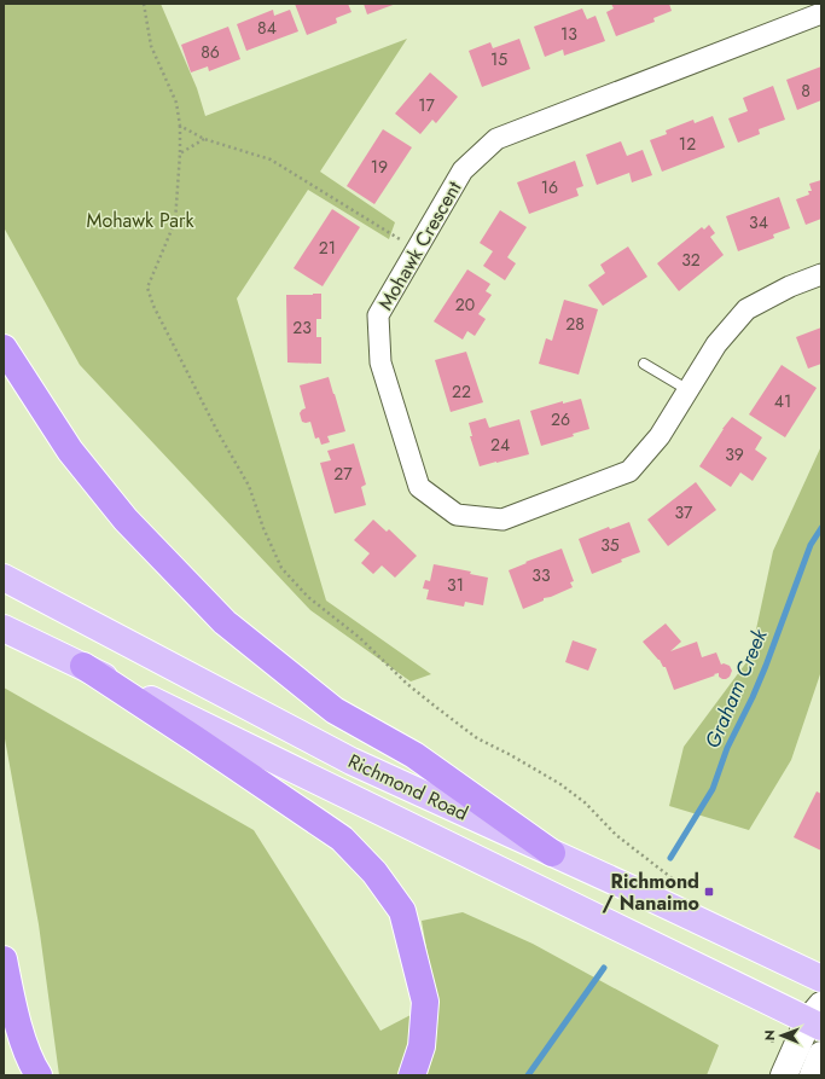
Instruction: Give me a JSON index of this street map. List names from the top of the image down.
{
  "streets": {
    "main road": ["Richmond Road"],
    "street": ["Mohawk Crescent"]
  },
  "water": ["Graham Creek"],
  "parks": ["Mohawk Park"],
  "places": {
    "transit": ["Richmond / Nanaimo"]
  },
  "house_numbers": [
    "84",
    "13",
    "86",
    "15",
    "8",
    "17",
    "12",
    "19",
    "16",
    "34",
    "21",
    "32",
    "20",
    "28",
    "23",
    "22",
    "41",
    "26",
    "24",
    "39",
    "27",
    "37",
    "35",
    "33",
    "31"
  ],
  "north": "left"
}
